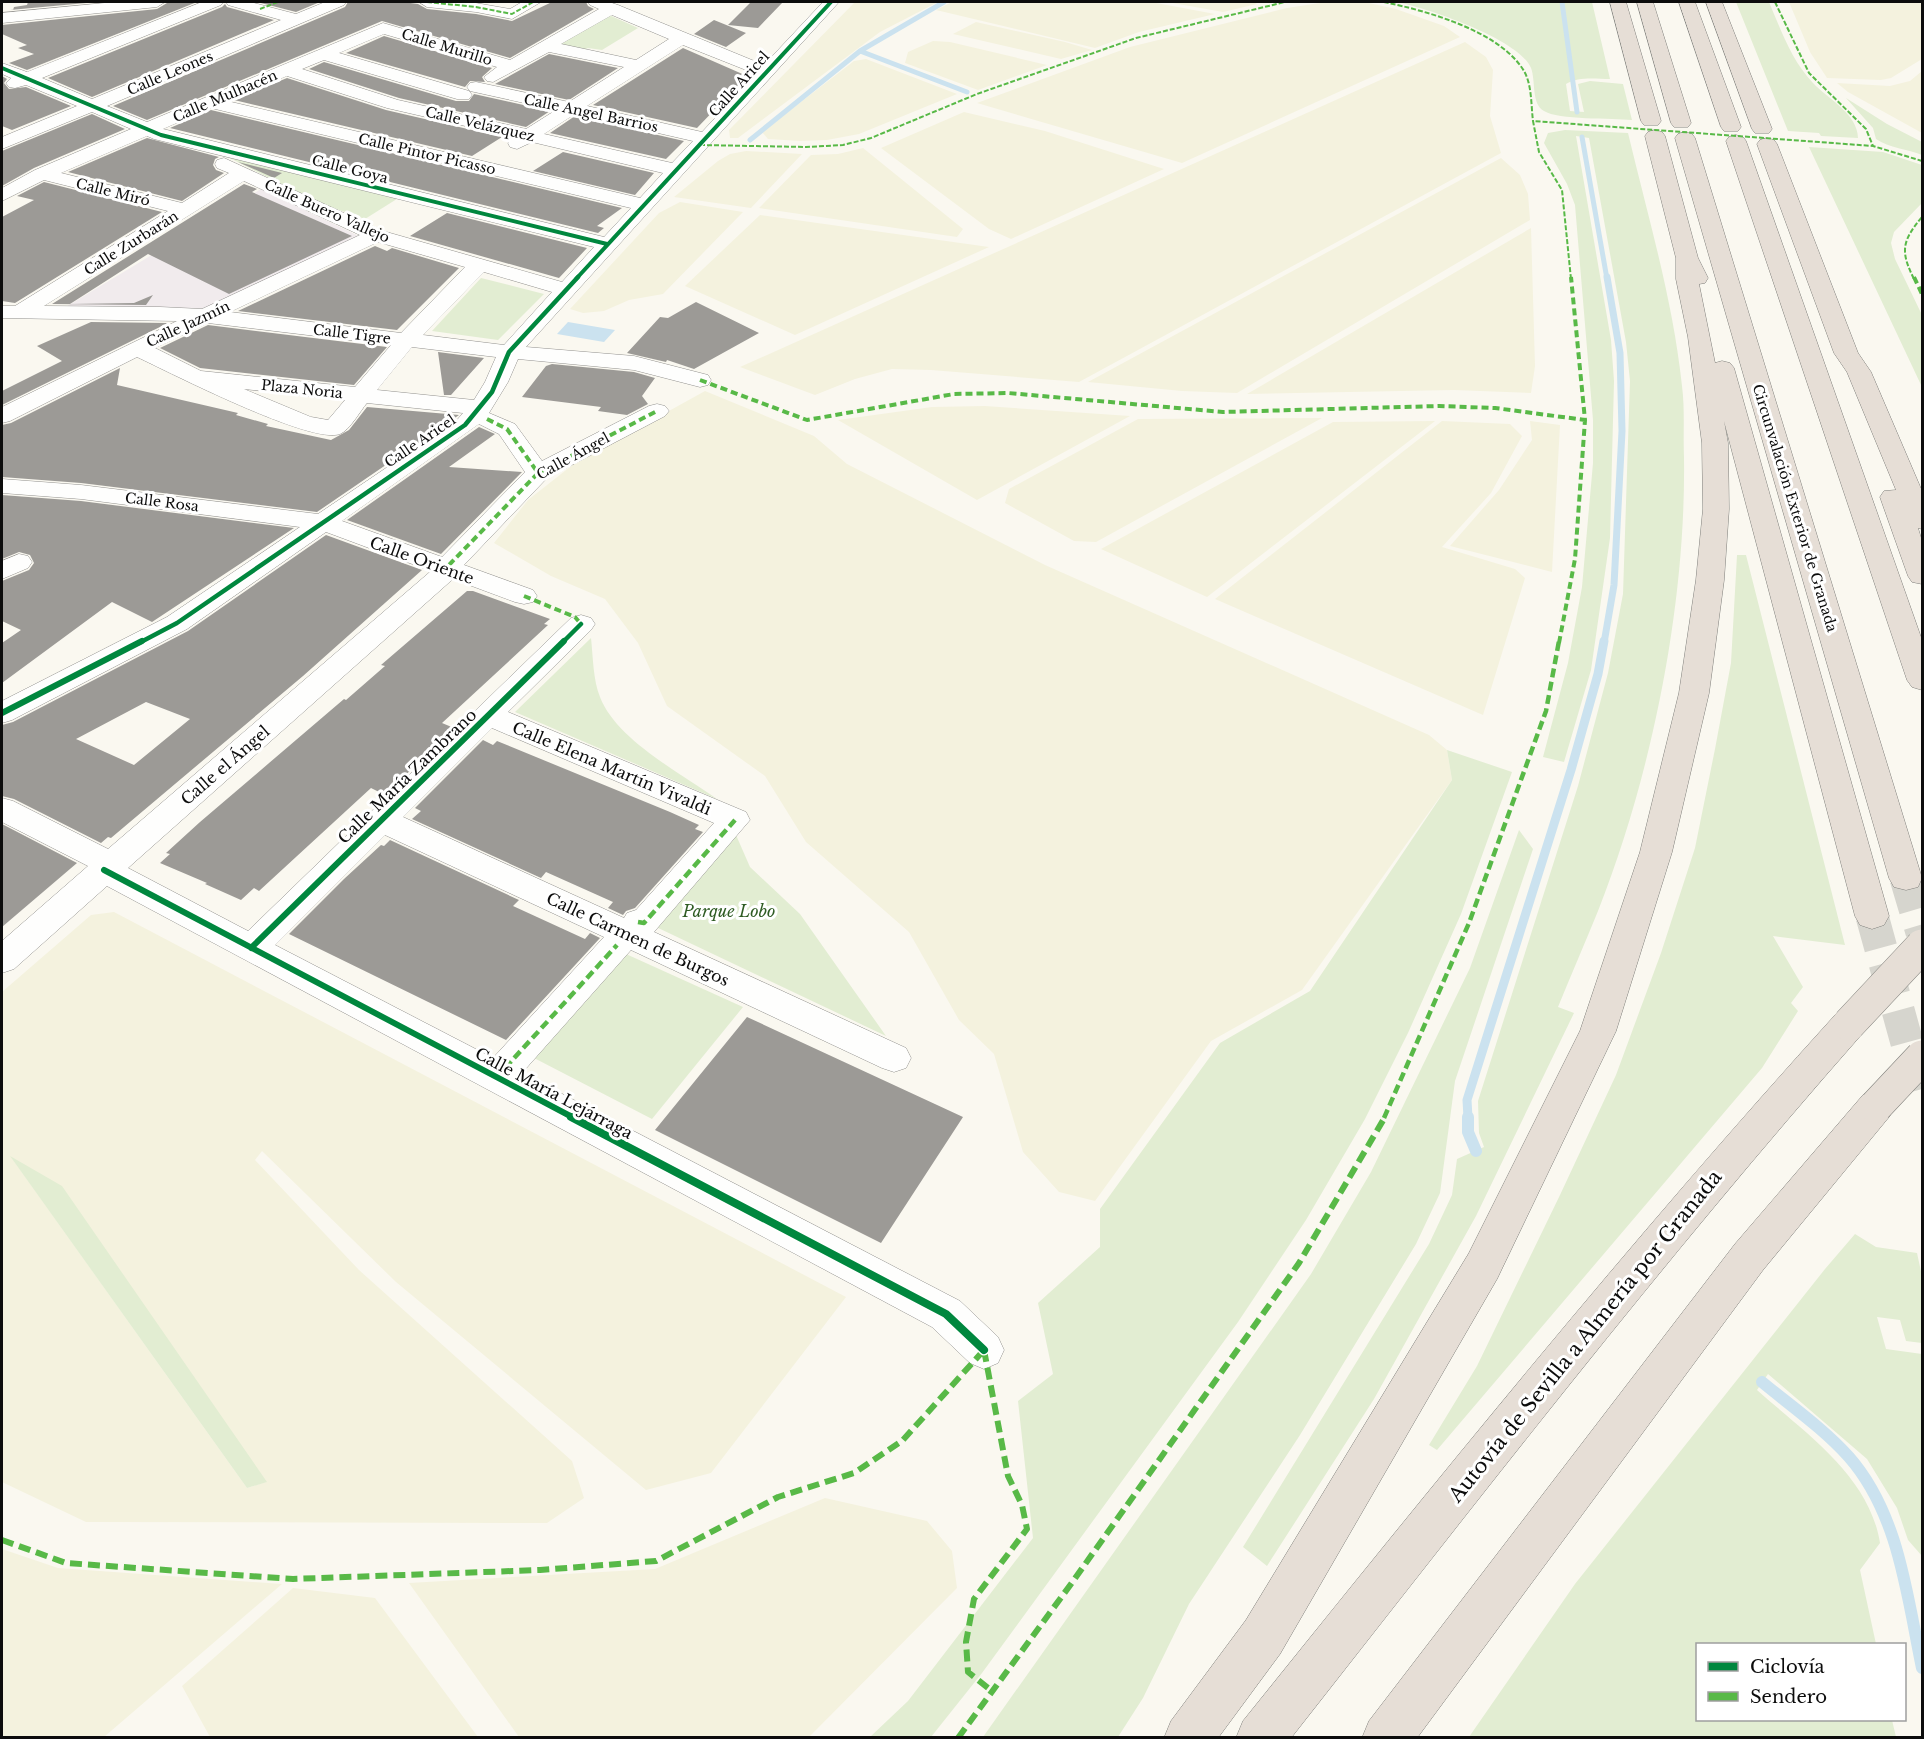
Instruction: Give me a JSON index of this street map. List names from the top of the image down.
{
  "streets": {
    "highway": ["Circunvalación Exterior de Granada", "Autovía de Sevilla a Almería por Granada"],
    "street": [
      "Calle Murillo",
      "Calle Leones",
      "Calle Aricel",
      "Calle Mulhacén",
      "Calle Angel Barrios",
      "Calle Velázquez",
      "Calle Pintor Picasso",
      "Calle Goya",
      "Calle Miró",
      "Calle Buero Vallejo",
      "Calle Zurbarán",
      "Calle Jazmín",
      "Calle Tigre",
      "Plaza Noria",
      "Calle Ángel",
      "Calle Rosa",
      "Calle Oriente",
      "Calle el Ángel",
      "Calle Elena Martín Vivaldi",
      "Calle María Zambrano",
      "Calle Carmen de Burgos",
      "Calle María Lejárraga"
    ]
  },
  "crossings": [
    ["Calle Murillo", "Calle Mulhacén"],
    ["Calle Leones", "Calle Goya"],
    ["Calle Aricel", "Calle Angel Barrios"],
    ["Calle Aricel", "Calle Velázquez"],
    ["Calle Aricel", "Calle Pintor Picasso"],
    ["Calle Aricel", "Calle Goya"],
    ["Calle Aricel", "Calle Buero Vallejo"],
    ["Calle Aricel", "Calle Tigre"],
    ["Calle Aricel", "Calle Rosa"],
    ["Calle Aricel", "Calle Oriente"],
    ["Calle Mulhacén", "Calle Angel Barrios"],
    ["Calle Mulhacén", "Calle Velázquez"],
    ["Calle Mulhacén", "Calle Pintor Picasso"],
    ["Calle Mulhacén", "Calle Goya"],
    ["Calle Mulhacén", "Calle Miró"],
    ["Calle Mulhacén", "Calle Buero Vallejo"],
    ["Calle Goya", "Calle Buero Vallejo"],
    ["Calle Goya", "Calle Jazmín"],
    ["Calle Miró", "Calle Zurbarán"],
    ["Calle Buero Vallejo", "Calle Zurbarán"],
    ["Calle Buero Vallejo", "Calle Jazmín"],
    ["Calle Zurbarán", "Calle Tigre"],
    ["Calle Jazmín", "Calle Tigre"],
    ["Calle Jazmín", "Plaza Noria"],
    ["Calle Ángel", "Calle Oriente"],
    ["Calle Ángel", "Calle el Ángel"],
    ["Calle Rosa", "Calle Oriente"],
    ["Calle Oriente", "Calle el Ángel"],
    ["Calle el Ángel", "Calle María Lejárraga"],
    ["Calle Elena Martín Vivaldi", "Calle María Zambrano"],
    ["Calle Elena Martín Vivaldi", "Calle María Lejárraga"],
    ["Calle María Zambrano", "Calle Carmen de Burgos"],
    ["Calle María Zambrano", "Calle María Lejárraga"]
  ],
  "parks": ["Parque Lobo"],
  "legend": ["Ciclovía", "Sendero"]
}
